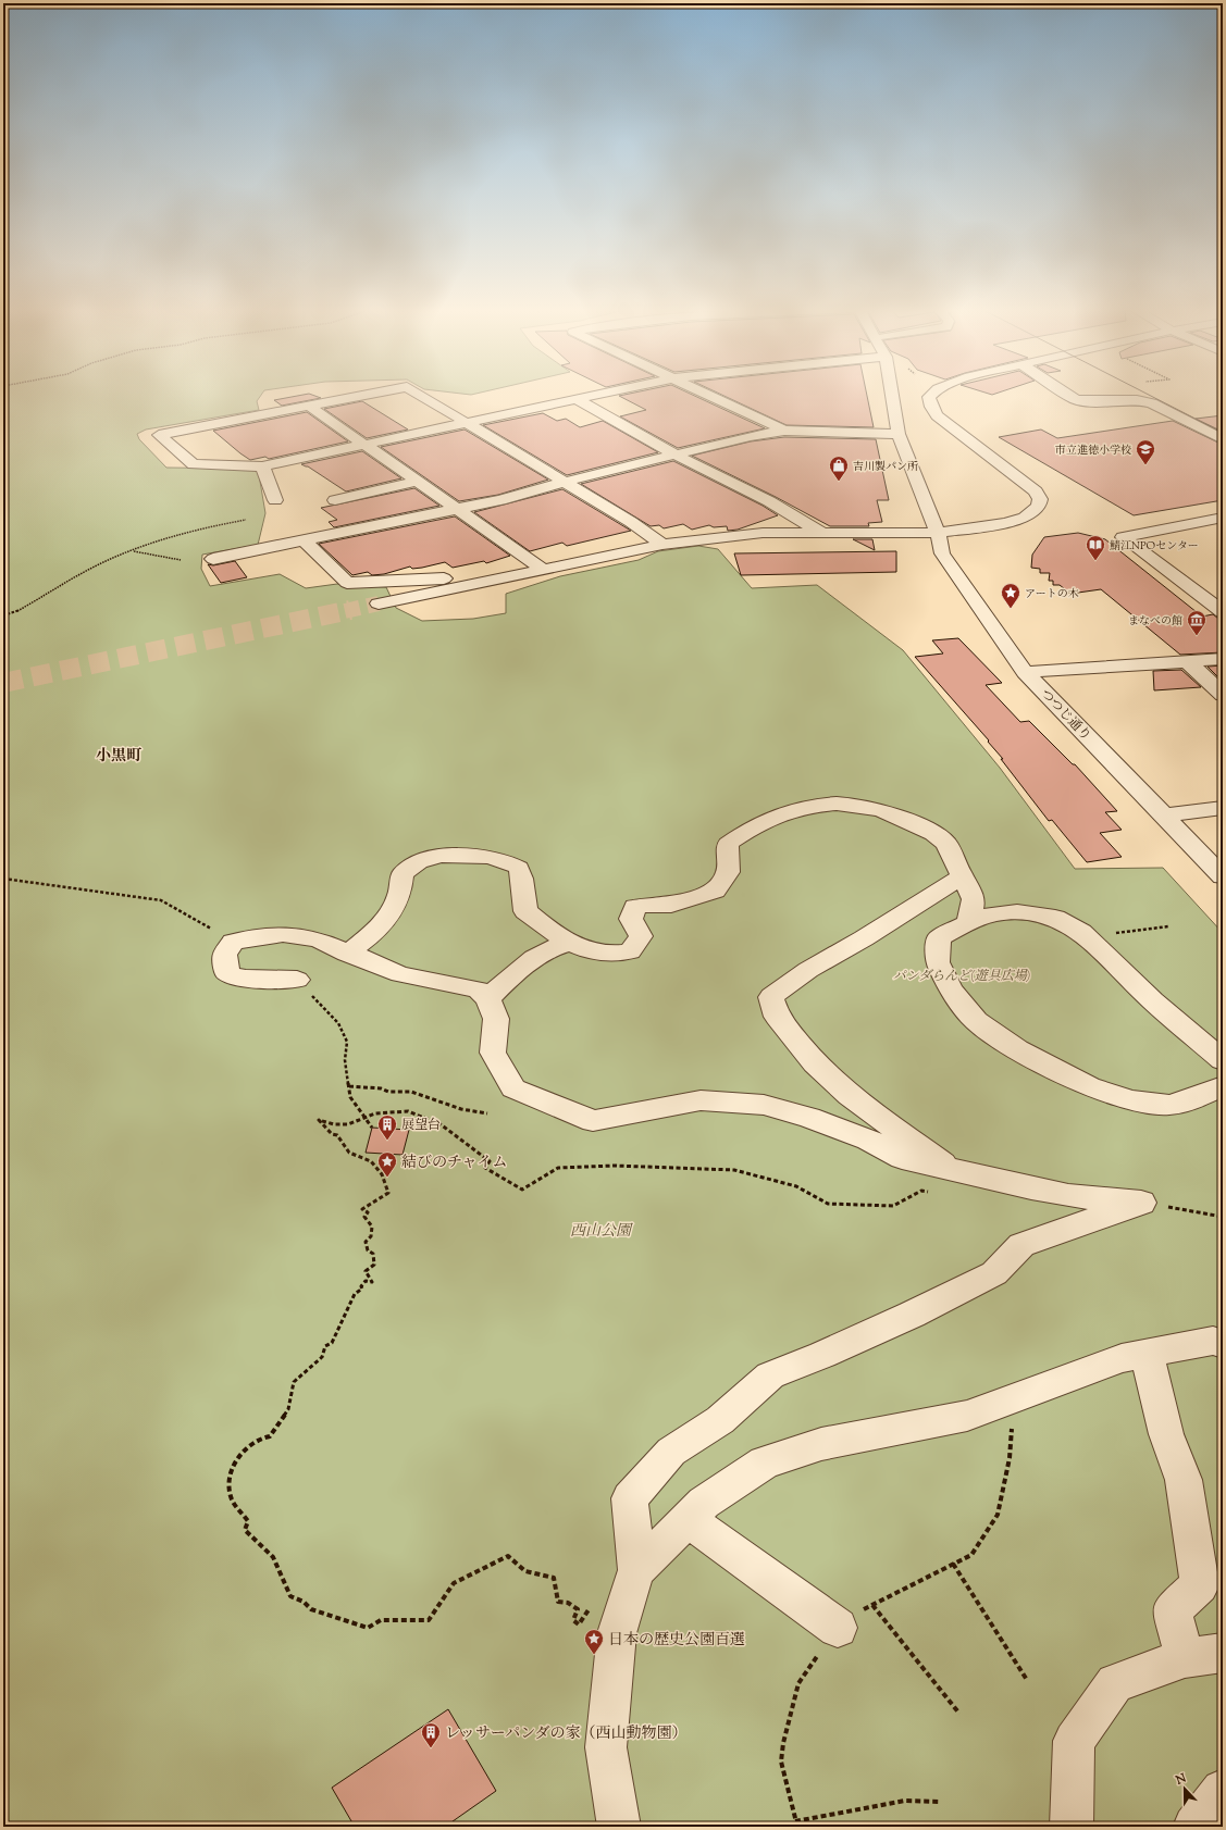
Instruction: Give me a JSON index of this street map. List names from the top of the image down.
{
  "streets": {
    "street": ["つつじ通り"]
  },
  "districts": ["小黒町"],
  "parks": ["パンダらんど(遊具広場)", "西山公園"],
  "places": {
    "school or university": ["市立進徳小学校"],
    "shop": ["吉川製パン所"],
    "library": ["鯖江NPOセンター"],
    "place": ["アートの木", "結びのチャイム", "日本の歴史公園百選"],
    "museum": ["まなべの館"],
    "building": ["展望台", "レッサーパンダの家（西山動物園）"]
  },
  "north": "top"
}
